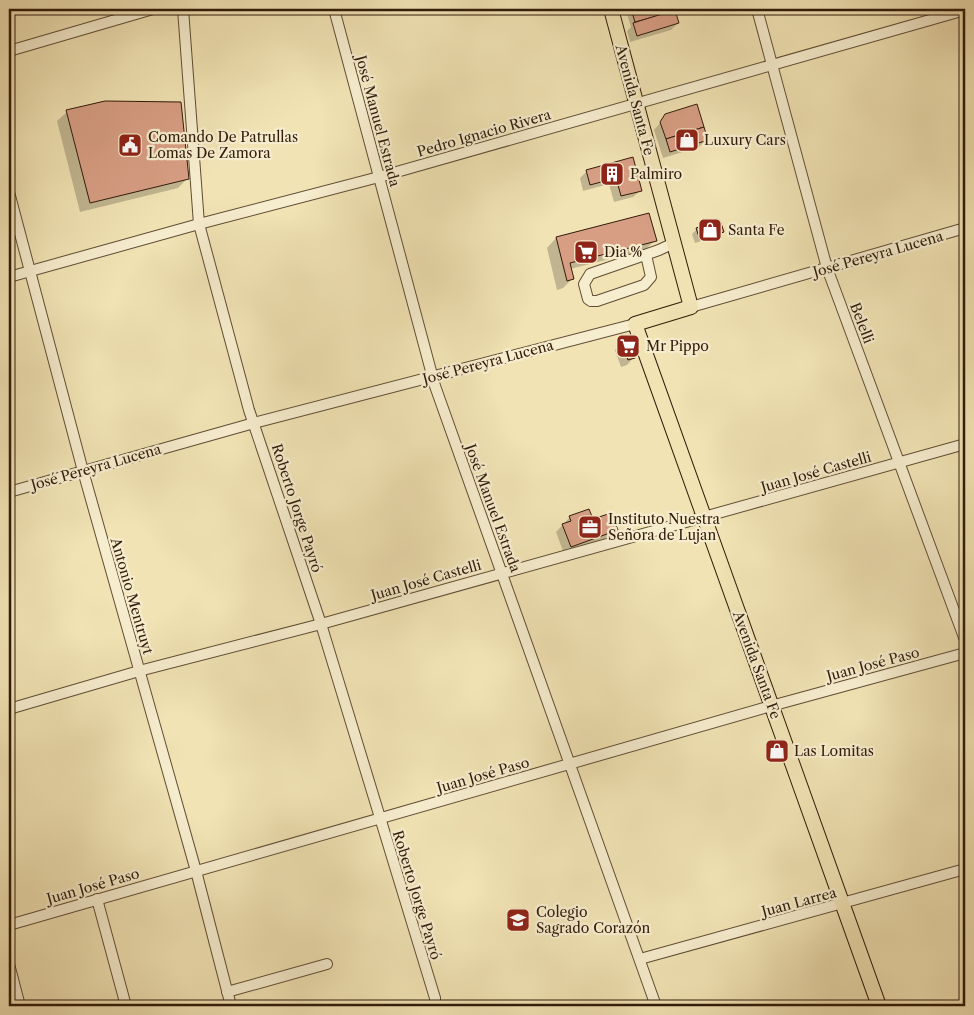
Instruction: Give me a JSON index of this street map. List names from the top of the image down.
{
  "streets": {
    "main road": ["Avenida Santa Fe", "José Pereyra Lucena"],
    "street": [
      "José Manuel Estrada",
      "Pedro Ignacio Rivera",
      "Belelli",
      "Juan José Castelli",
      "Roberto Jorge Payró",
      "Antonio Mentruyt",
      "Juan José Paso",
      "Juan Larrea"
    ]
  },
  "crossings": [
    ["Avenida Santa Fe", "Pedro Ignacio Rivera"],
    ["Avenida Santa Fe", "José Pereyra Lucena"],
    ["Avenida Santa Fe", "Juan José Castelli"],
    ["Avenida Santa Fe", "Juan José Paso"],
    ["Avenida Santa Fe", "Juan Larrea"],
    ["José Manuel Estrada", "Pedro Ignacio Rivera"],
    ["José Manuel Estrada", "José Pereyra Lucena"],
    ["José Manuel Estrada", "Juan José Castelli"],
    ["José Manuel Estrada", "Juan José Paso"],
    ["José Manuel Estrada", "Juan Larrea"],
    ["Pedro Ignacio Rivera", "Belelli"],
    ["Pedro Ignacio Rivera", "Roberto Jorge Payró"],
    ["Pedro Ignacio Rivera", "Antonio Mentruyt"],
    ["José Pereyra Lucena", "Belelli"],
    ["José Pereyra Lucena", "Roberto Jorge Payró"],
    ["José Pereyra Lucena", "Antonio Mentruyt"],
    ["Belelli", "Juan José Castelli"],
    ["Juan José Castelli", "Roberto Jorge Payró"],
    ["Juan José Castelli", "Antonio Mentruyt"],
    ["Roberto Jorge Payró", "Juan José Paso"],
    ["Antonio Mentruyt", "Juan José Paso"]
  ],
  "places": {
    "shop": ["Luxury Cars", "Santa Fe", "Las Lomitas"],
    "public building": ["Comando De Patrullas Lomas De Zamora"],
    "building": ["Palmiro"],
    "supermarket": ["Dia %", "Mr Pippo"],
    "office": ["Instituto Nuestra Señora de Lujan"],
    "school or university": ["Colegio Sagrado Corazón"]
  }
}
